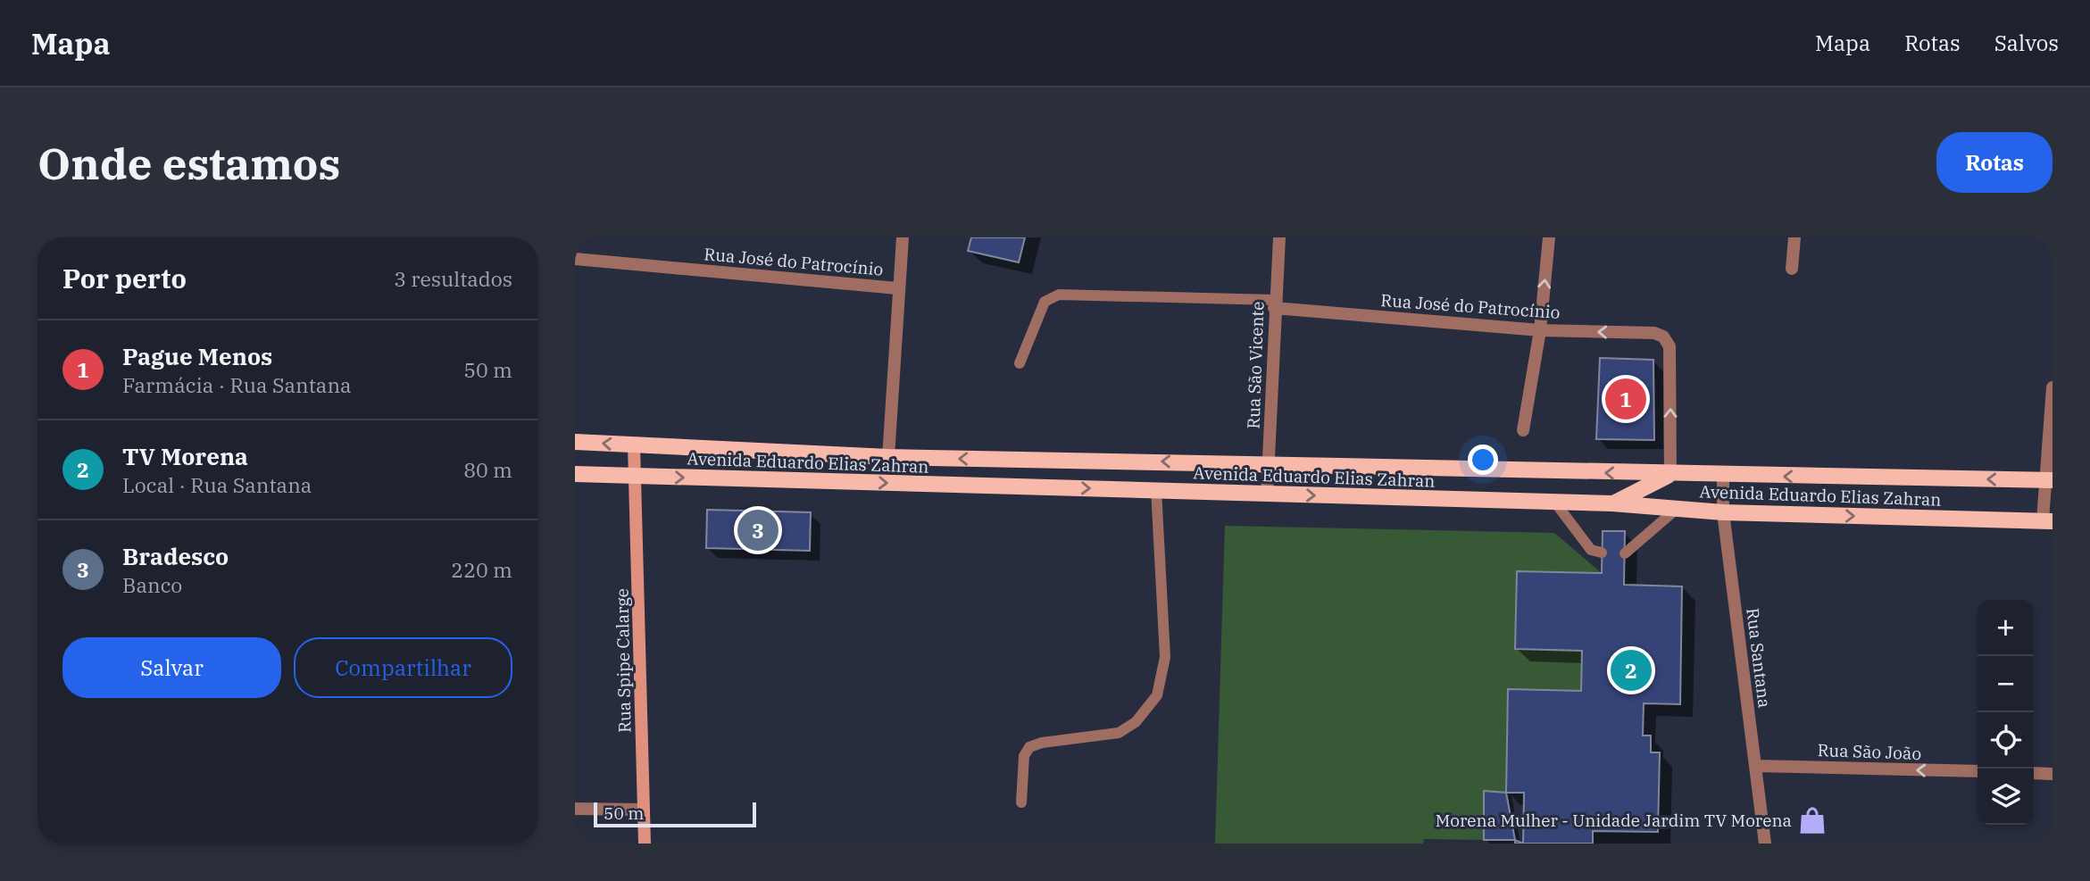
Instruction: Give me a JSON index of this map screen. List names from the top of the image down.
{
  "streets": {
    "main road": ["Avenida Eduardo Elias Zahran", "Rua Spipe Calarge"],
    "street": [
      "Rua José do Patrocínio",
      "Rua São Vicente",
      "Rua Santana",
      "Rua São João"
    ]
  },
  "crossings": [
    ["Rua José do Patrocínio", "Rua São Vicente"],
    ["Rua José do Patrocínio", "Avenida Eduardo Elias Zahran"],
    ["Rua São Vicente", "Avenida Eduardo Elias Zahran"],
    ["Avenida Eduardo Elias Zahran", "Rua Santana"],
    ["Avenida Eduardo Elias Zahran", "Rua Spipe Calarge"],
    ["Rua Santana", "Rua São João"]
  ],
  "one_way": ["Rua São João"],
  "places": {
    "shop": ["Morena Mulher - Unidade Jardim TV Morena"]
  },
  "scale_bar": "50 m",
  "page": {
    "header": "Mapa",
    "nav": ["Mapa", "Rotas", "Salvos"],
    "buttons": [
      "Rotas",
      ["Salvar", "Compartilhar"]
    ],
    "title": "Onde estamos",
    "heading": ["Por perto", "3 resultados"],
    "list": [
      {
        "mark": "1",
        "name": "Pague Menos",
        "note": "Farmácia · Rua Santana",
        "value": "50 m"
      },
      {
        "mark": "2",
        "name": "TV Morena",
        "note": "Local · Rua Santana",
        "value": "80 m"
      },
      {
        "mark": "3",
        "name": "Bradesco",
        "note": "Banco",
        "value": "220 m"
      }
    ],
    "pins": ["1", "3", "2"],
    "map_buttons": ["+", "−"],
    "scale": "50 m"
  }
}
